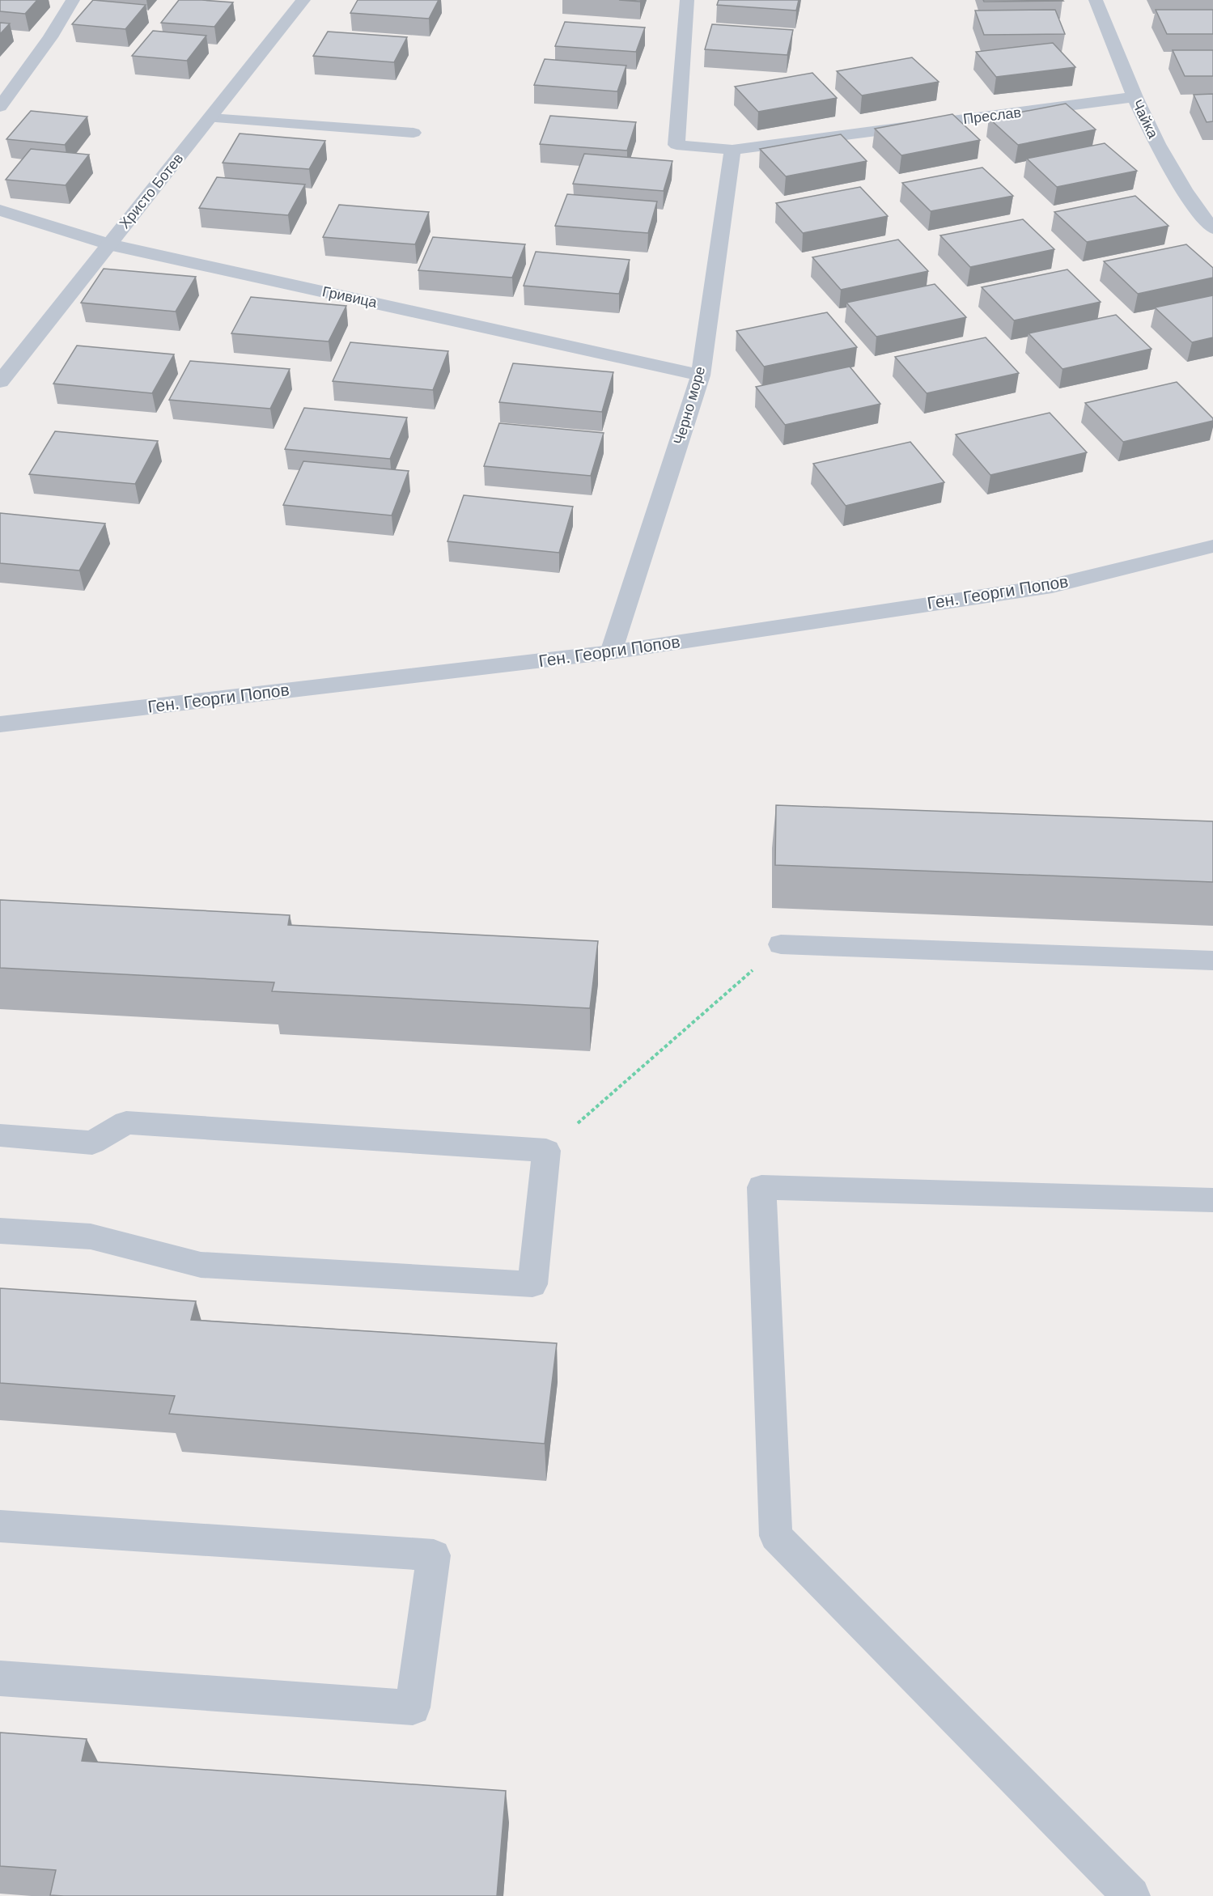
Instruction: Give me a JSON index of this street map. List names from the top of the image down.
{
  "streets": {
    "street": [
      "Преслав",
      "Чайка",
      "Христо Ботев",
      "Гривица",
      "Черно море",
      "Ген. Георги Попов"
    ]
  },
  "crossings": [
    ["Преслав", "Чайка"],
    ["Преслав", "Черно море"],
    ["Христо Ботев", "Гривица"],
    ["Гривица", "Черно море"],
    ["Черно море", "Ген. Георги Попов"]
  ]
}
